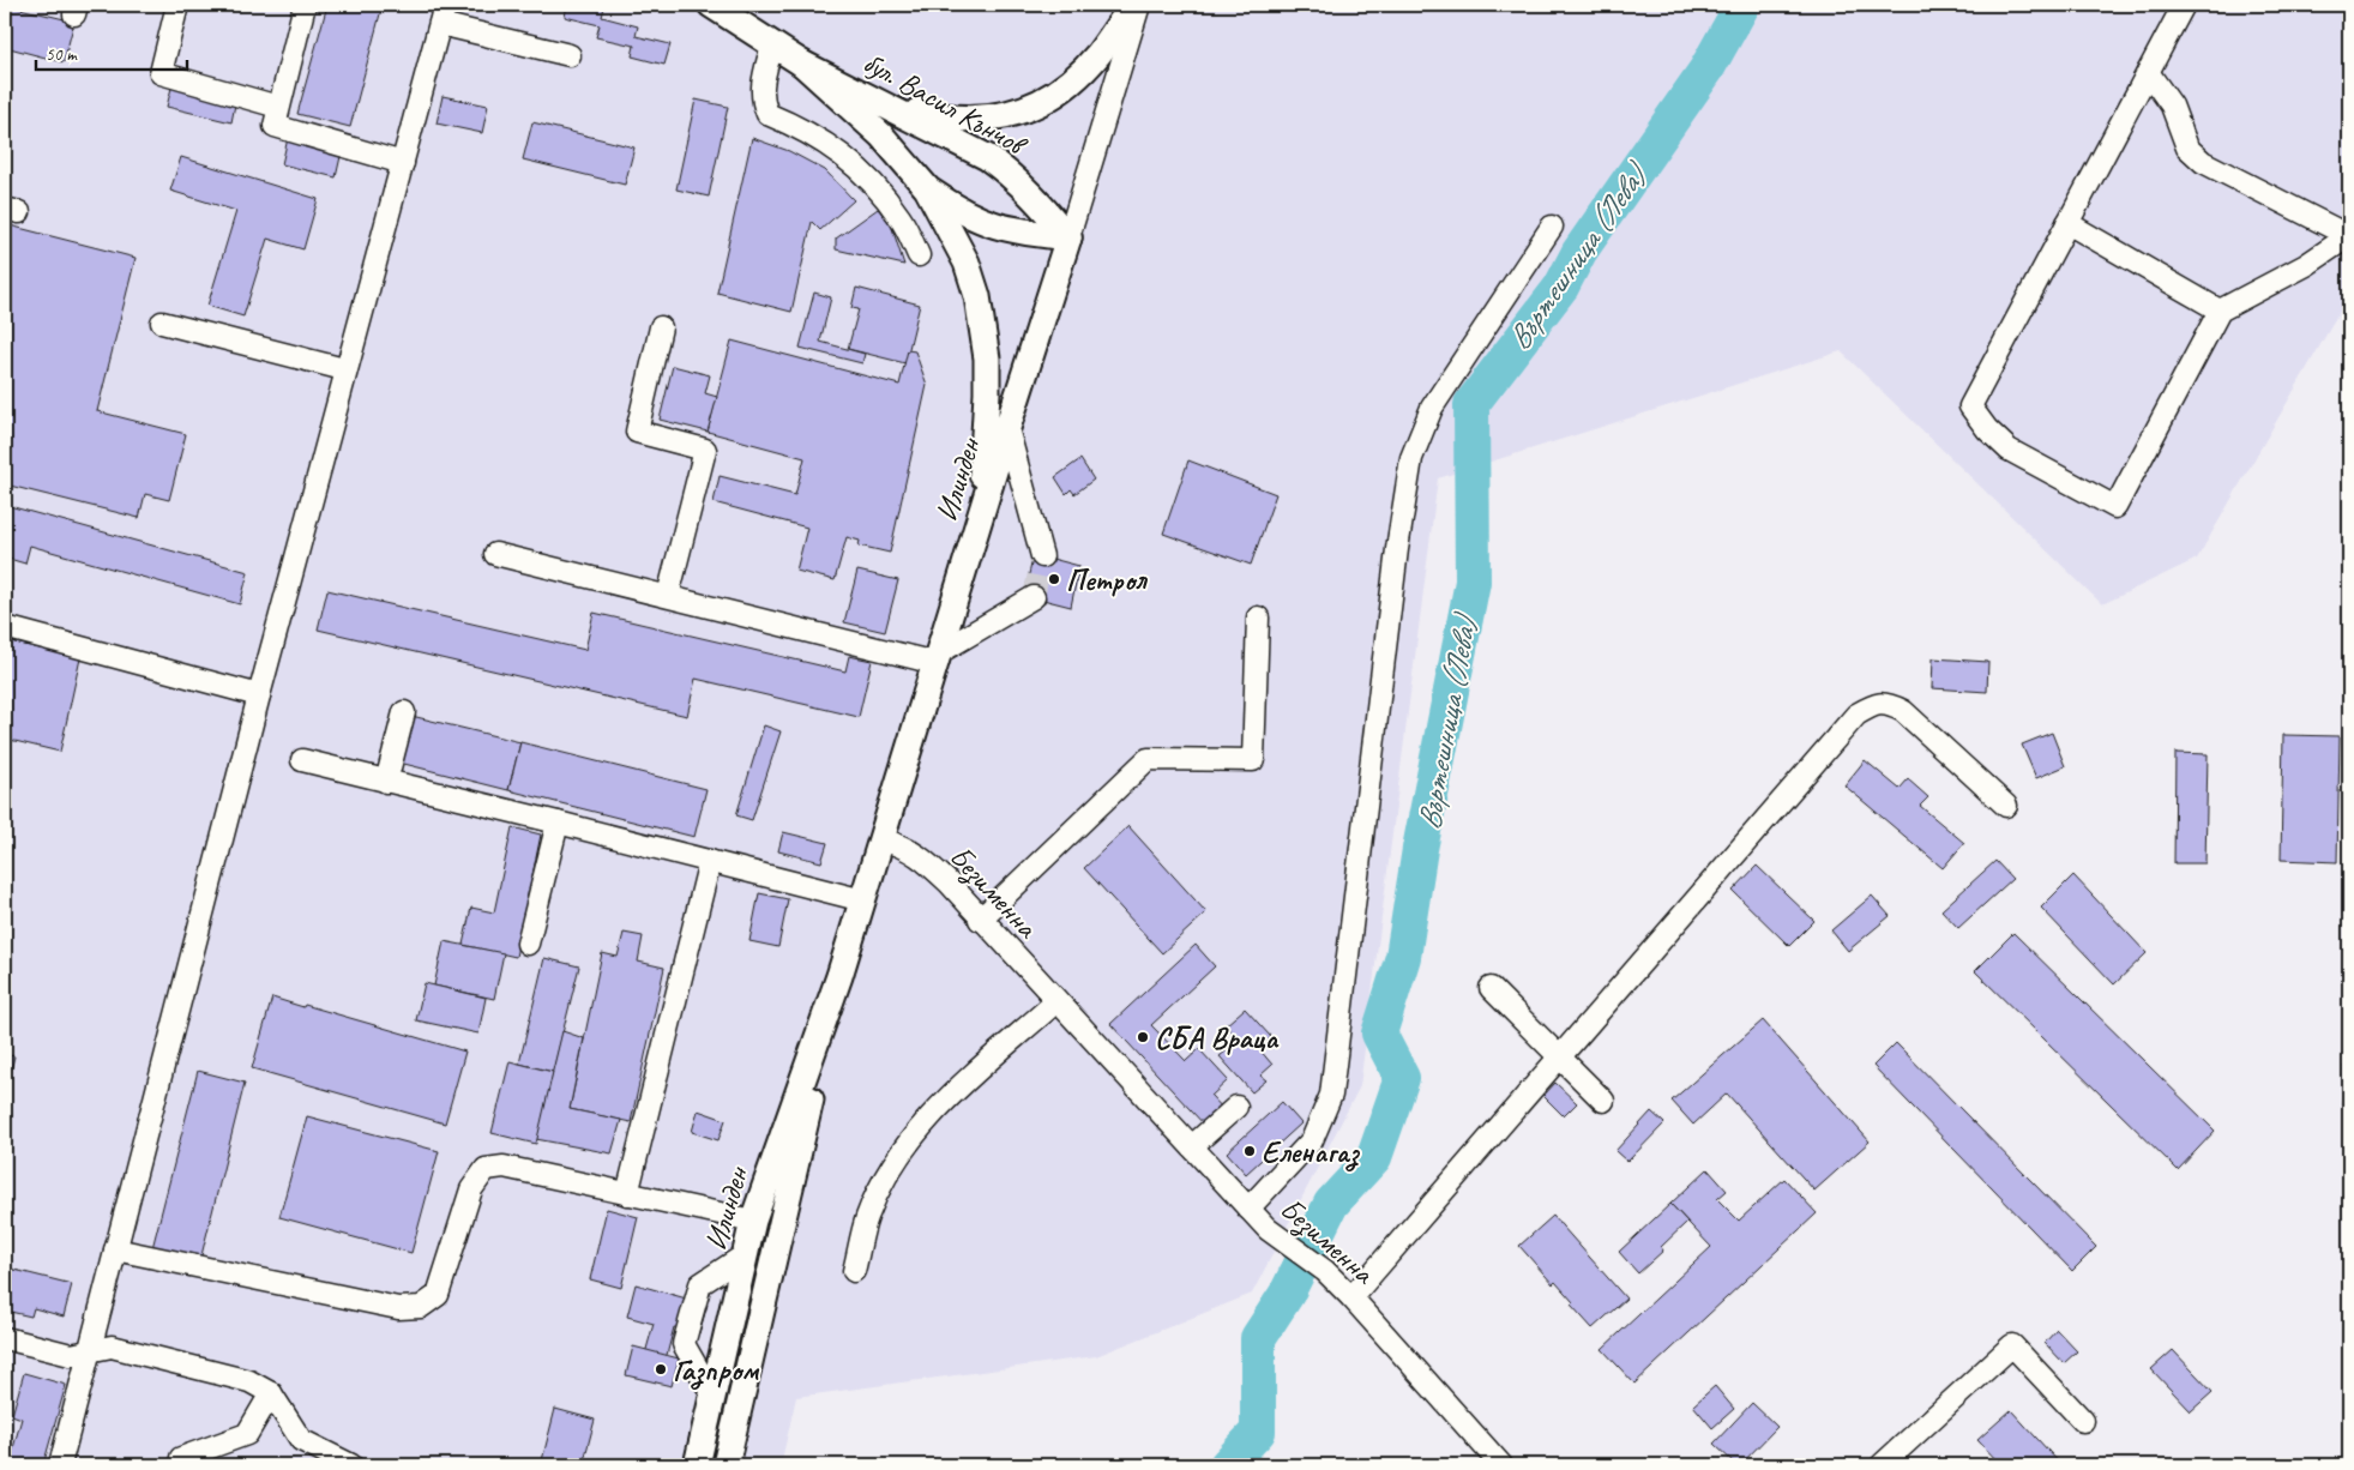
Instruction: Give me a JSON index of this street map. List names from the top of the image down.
{
  "streets": {
    "main road": ["бул. Васил Кънчов", "Илинден"],
    "street": ["Безименна"]
  },
  "crossings": [
    ["бул. Васил Кънчов", "Илинден"],
    ["Илинден", "Безименна"]
  ],
  "water": ["Въртешница (Лева)"],
  "places": [
    "Петрол",
    "СБА Враца",
    "Еленагаз",
    "Газпром"
  ],
  "scale_bar": "50 m"
}
